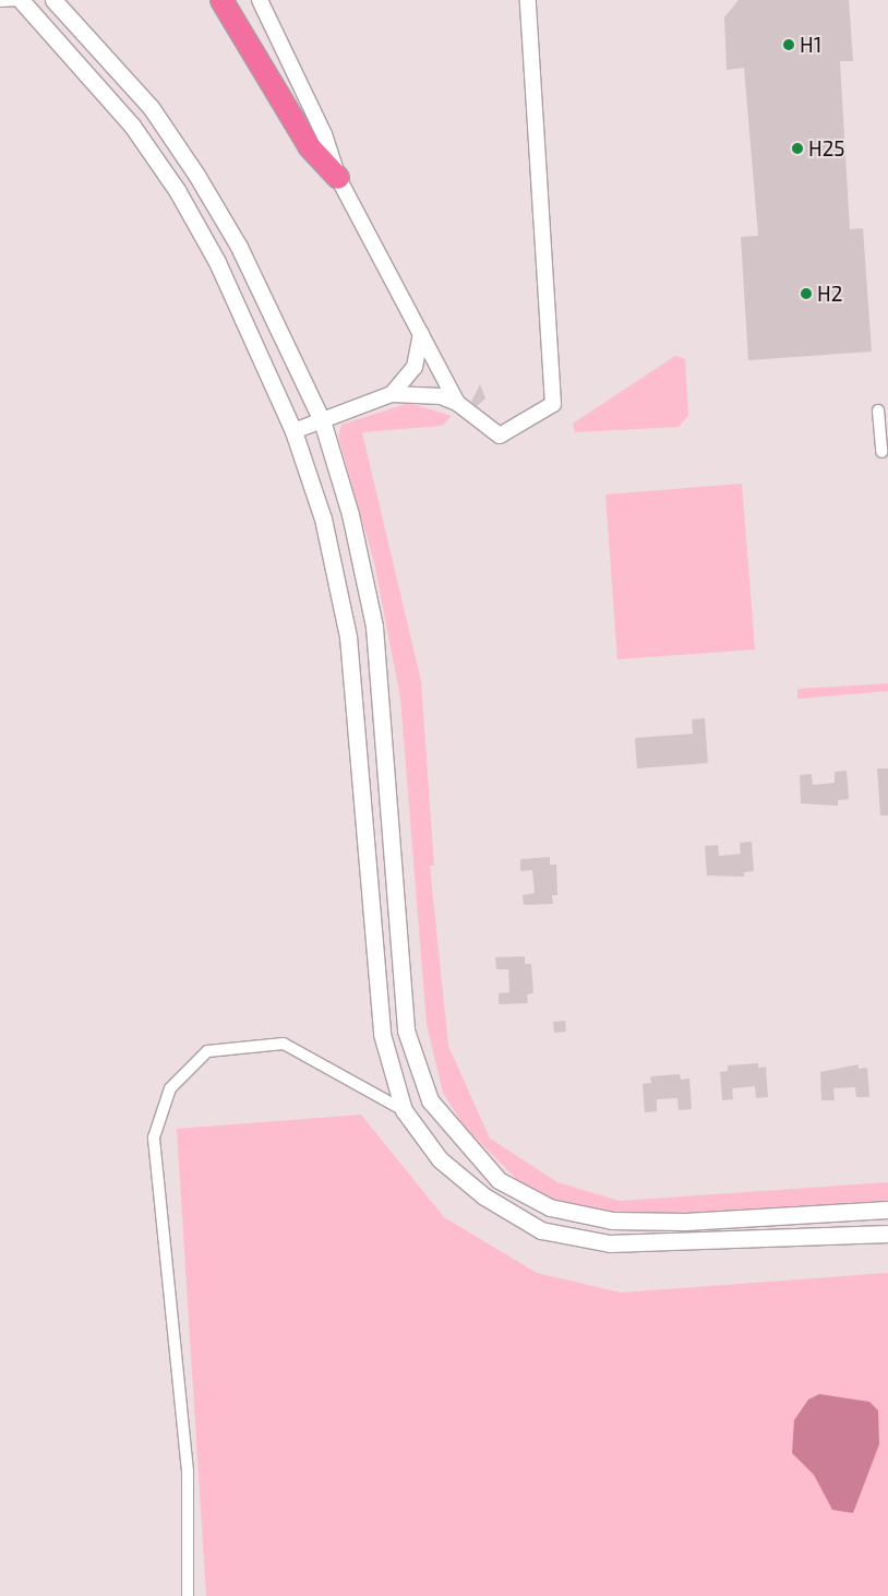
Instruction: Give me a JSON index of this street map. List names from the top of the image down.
{
  "places": ["H1", "H25", "H2"]
}
